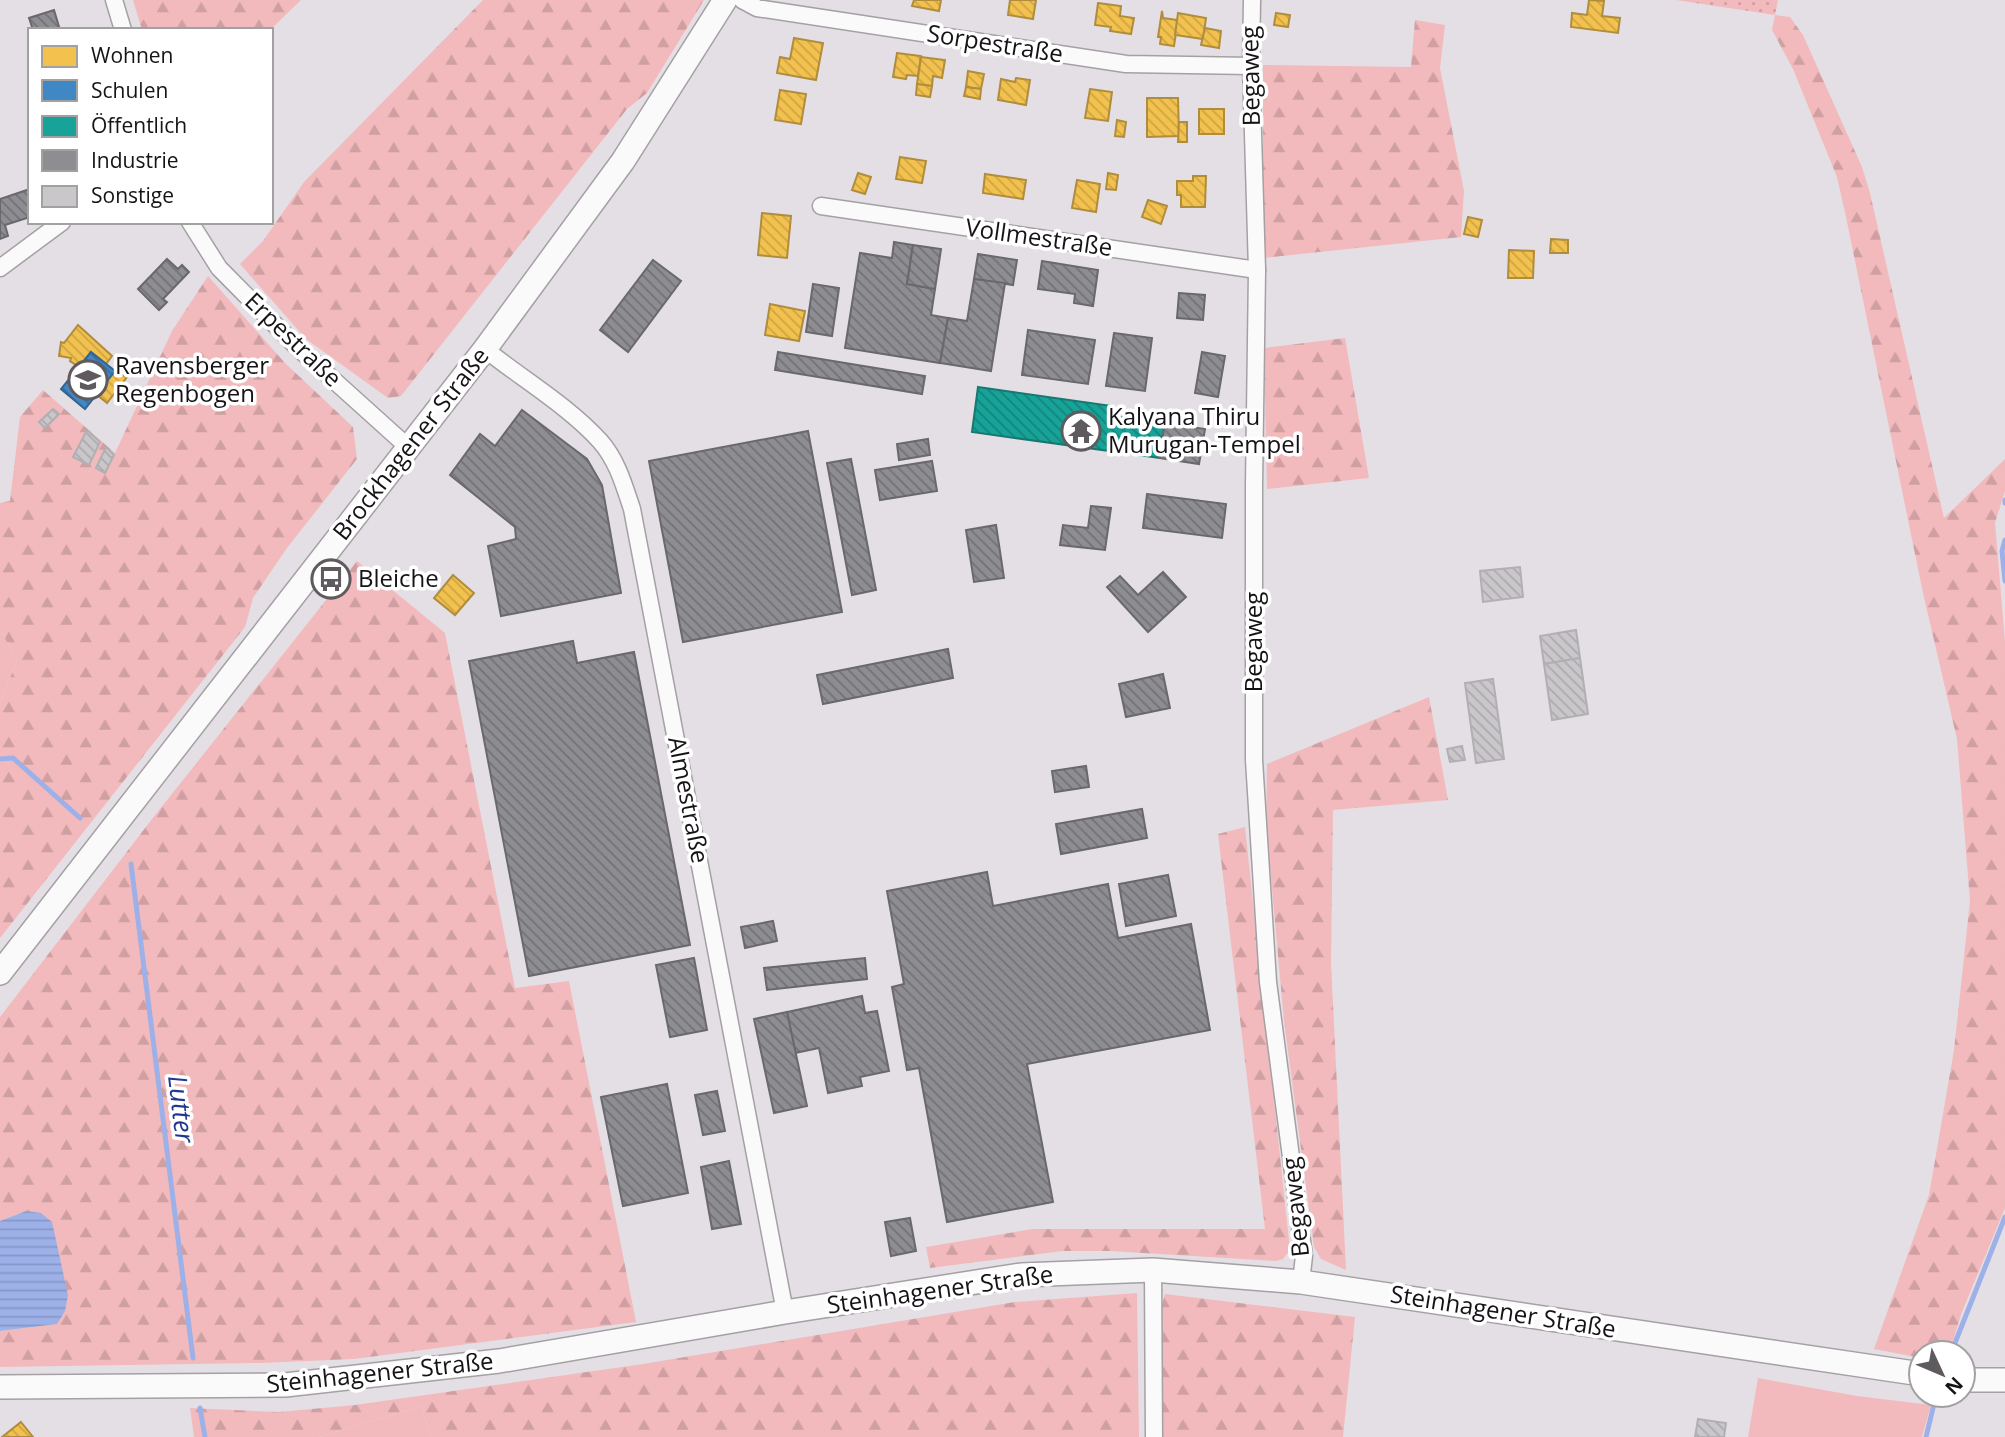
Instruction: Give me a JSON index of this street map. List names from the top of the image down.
{
  "streets": {
    "main road": ["Brockhagener Straße", "Steinhagener Straße"],
    "street": [
      "Sorpestraße",
      "Begaweg",
      "Vollmestraße",
      "Erpestraße",
      "Almestraße"
    ]
  },
  "crossings": [
    ["Sorpestraße", "Begaweg"],
    ["Begaweg", "Vollmestraße"],
    ["Begaweg", "Steinhagener Straße"],
    ["Erpestraße", "Brockhagener Straße"],
    ["Brockhagener Straße", "Almestraße"],
    ["Almestraße", "Steinhagener Straße"]
  ],
  "water": ["Lutter"],
  "places": {
    "school or university": ["Ravensberger Regenbogen"],
    "temple": ["Kalyana Thiru Murugan-Tempel"],
    "bus stop": ["Bleiche"]
  },
  "legend": [
    "Wohnen",
    "Schulen",
    "Öffentlich",
    "Industrie",
    "Sonstige"
  ],
  "north": "bottom right"
}
